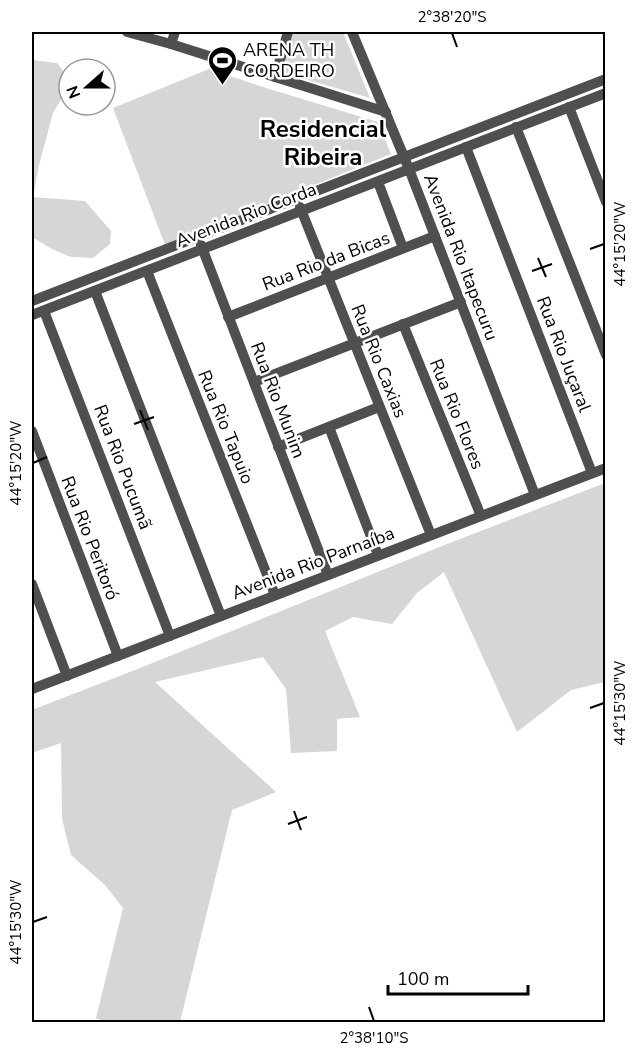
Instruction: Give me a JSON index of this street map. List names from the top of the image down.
{
  "streets": {
    "street": [
      "Avenida Rio Corda",
      "Avenida Rio Itapecuru",
      "Rua Rio da Bicas",
      "Rua Rio Juçaral",
      "Rua Rio Caxias",
      "Rua Rio Munim",
      "Rua Rio Flores",
      "Rua Rio Tapuio",
      "Rua Rio Pucumã",
      "Rua Rio Peritoró",
      "Avenida Rio Parnaíba"
    ]
  },
  "crossings": [
    ["Avenida Rio Corda", "Avenida Rio Itapecuru"],
    ["Avenida Rio Corda", "Rua Rio Juçaral"],
    ["Avenida Rio Corda", "Rua Rio Caxias"],
    ["Avenida Rio Corda", "Rua Rio Munim"],
    ["Avenida Rio Corda", "Rua Rio Tapuio"],
    ["Avenida Rio Corda", "Rua Rio Pucumã"],
    ["Avenida Rio Itapecuru", "Rua Rio da Bicas"],
    ["Avenida Rio Itapecuru", "Avenida Rio Parnaíba"],
    ["Rua Rio da Bicas", "Rua Rio Caxias"],
    ["Rua Rio da Bicas", "Rua Rio Munim"],
    ["Rua Rio Juçaral", "Avenida Rio Parnaíba"],
    ["Rua Rio Caxias", "Avenida Rio Parnaíba"],
    ["Rua Rio Munim", "Avenida Rio Parnaíba"],
    ["Rua Rio Flores", "Avenida Rio Parnaíba"],
    ["Rua Rio Tapuio", "Avenida Rio Parnaíba"],
    ["Rua Rio Pucumã", "Avenida Rio Parnaíba"],
    ["Rua Rio Peritoró", "Avenida Rio Parnaíba"]
  ],
  "districts": ["Residencial Ribeira"],
  "places": {
    "sports": ["ARENA TH CORDEIRO"]
  },
  "scale_bar": "100 m",
  "north": "left",
  "coordinates": [
    "2°38'20\"S",
    "44°15'20\"W",
    "44°15'30\"W",
    "2°38'10\"S"
  ]
}
